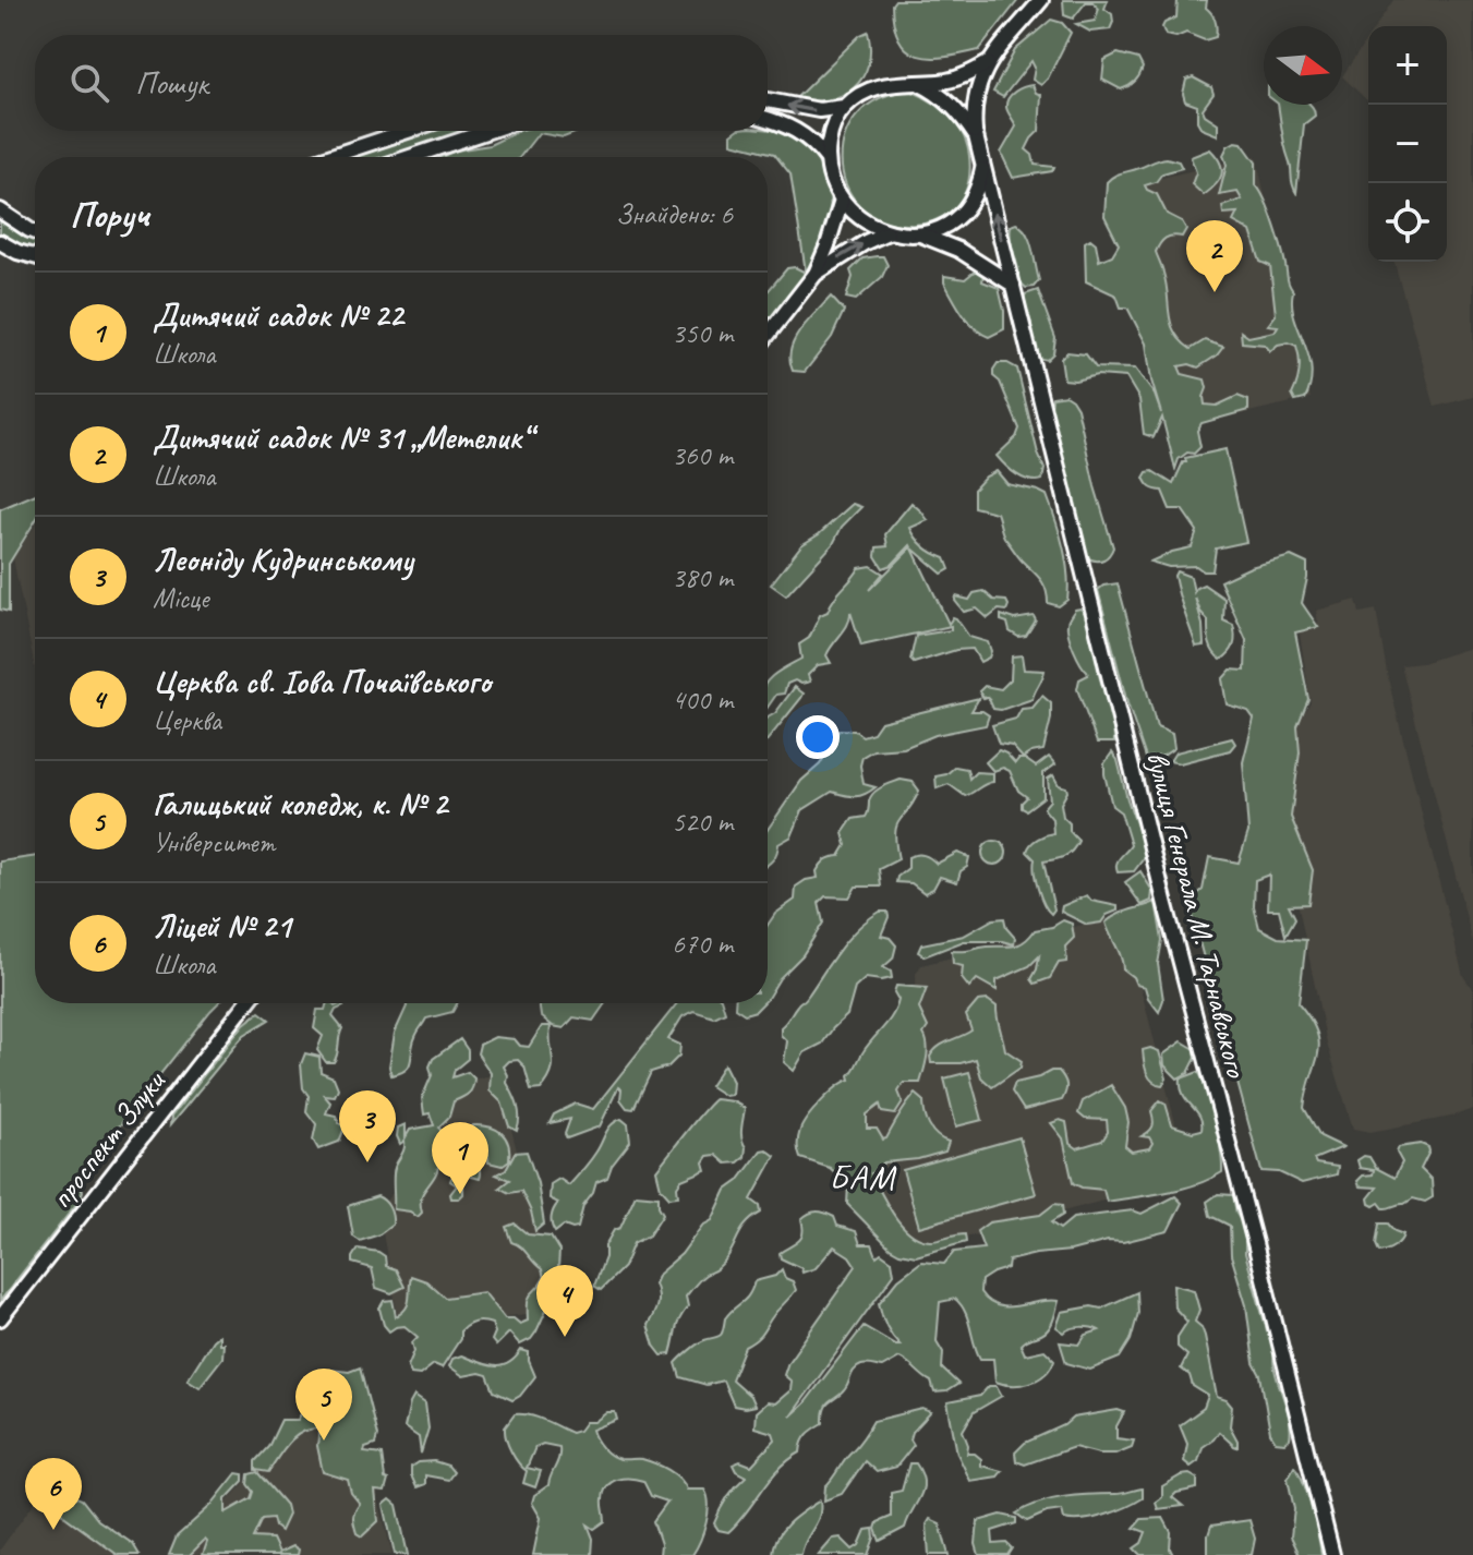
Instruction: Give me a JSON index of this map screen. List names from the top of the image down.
{
  "streets": {
    "main road": ["вулиця Генерала М. Тарнавського", "проспект Злуки"]
  },
  "districts": ["БАМ"],
  "north": "right",
  "page": {
    "map_buttons": ["+", "−"],
    "search": "Пошук",
    "heading": ["Поруч", "Знайдено: 6"],
    "pins": [
      "2",
      "3",
      "1",
      "4",
      "5",
      "6"
    ],
    "list": [
      {
        "mark": "1",
        "name": "Дитячий садок № 22",
        "note": "Школа",
        "value": "350 m"
      },
      {
        "mark": "2",
        "name": "Дитячий садок № 31 „Метелик“",
        "note": "Школа",
        "value": "360 m"
      },
      {
        "mark": "3",
        "name": "Леоніду Кудринському",
        "note": "Місце",
        "value": "380 m"
      },
      {
        "mark": "4",
        "name": "Церква св. Іова Почаївського",
        "note": "Церква",
        "value": "400 m"
      },
      {
        "mark": "5",
        "name": "Галицький коледж, к. № 2",
        "note": "Університет",
        "value": "520 m"
      },
      {
        "mark": "6",
        "name": "Ліцей № 21",
        "note": "Школа",
        "value": "670 m"
      }
    ]
  }
}
